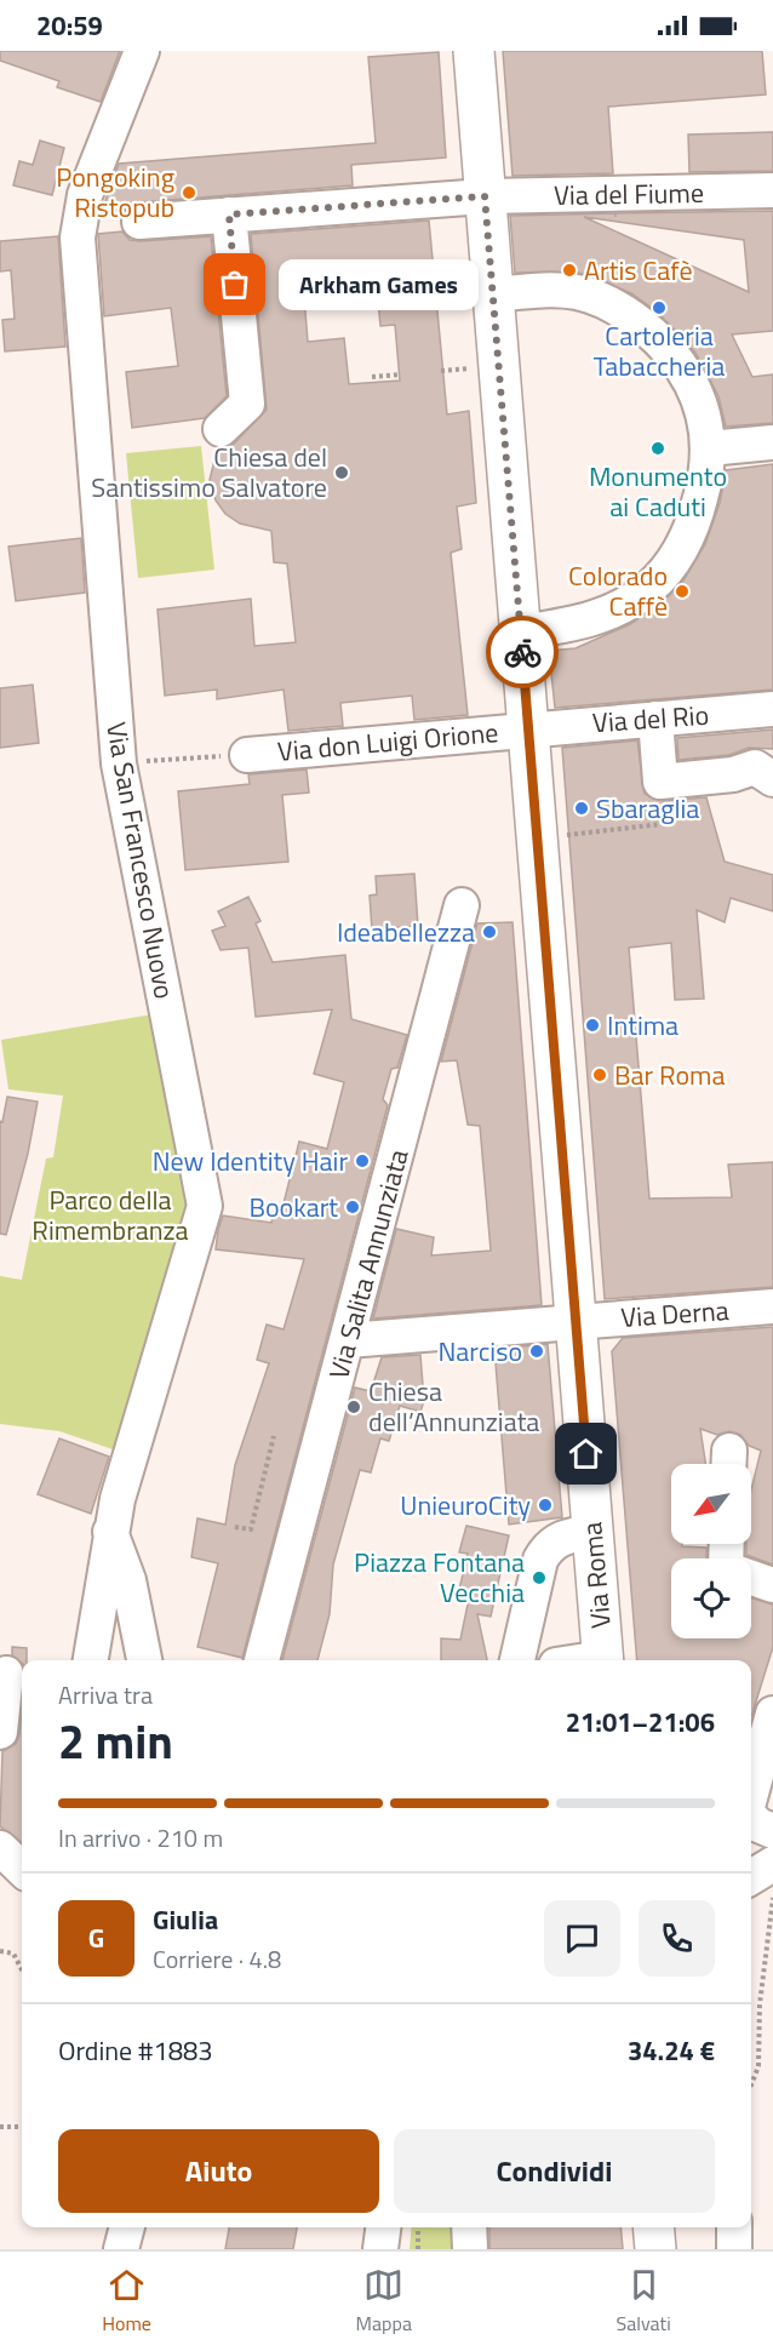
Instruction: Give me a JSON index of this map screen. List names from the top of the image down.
{
  "streets": {
    "main road": ["Via Roma"],
    "street": [
      "Via del Fiume",
      "Via del Rio",
      "Via don Luigi Orione",
      "Via San Francesco Nuovo",
      "Via Salita Annunziata",
      "Via Derna"
    ]
  },
  "crossings": [
    ["Via del Fiume", "Via Roma"],
    ["Via del Rio", "Via don Luigi Orione"],
    ["Via del Rio", "Via Roma"],
    ["Via don Luigi Orione", "Via Roma"],
    ["Via Salita Annunziata", "Via Derna"],
    ["Via Derna", "Via Roma"]
  ],
  "parks": ["Parco della Rimembranza"],
  "places": [
    "Pongoking Ristopub",
    "Artis Cafè",
    "Arkham Games",
    "Cartoleria Tabaccheria",
    "Monumento ai Caduti",
    "Chiesa del Santissimo Salvatore",
    "Colorado Caffè",
    "Sbaraglia",
    "Ideabellezza",
    "Intima",
    "Bar Roma",
    "New Identity Hair",
    "Bookart",
    "Narciso",
    "Chiesa dell’Annunziata",
    "UnieuroCity",
    "Piazza Fontana Vecchia"
  ],
  "north": "bottom left",
  "page": {
    "status": "20:59",
    "bubble": "Arkham Games",
    "heading": ["2 min", "Arriva tra", "21:01–21:06"],
    "panel": [
      "Giulia",
      "Corriere · 4.8",
      "Ordine #1883",
      "34.24 €"
    ],
    "bar": "In arrivo · 210 m",
    "round": "G",
    "buttons": ["Aiuto", "Condividi"],
    "tabs": ["Home", "Mappa", "Salvati"]
  }
}
